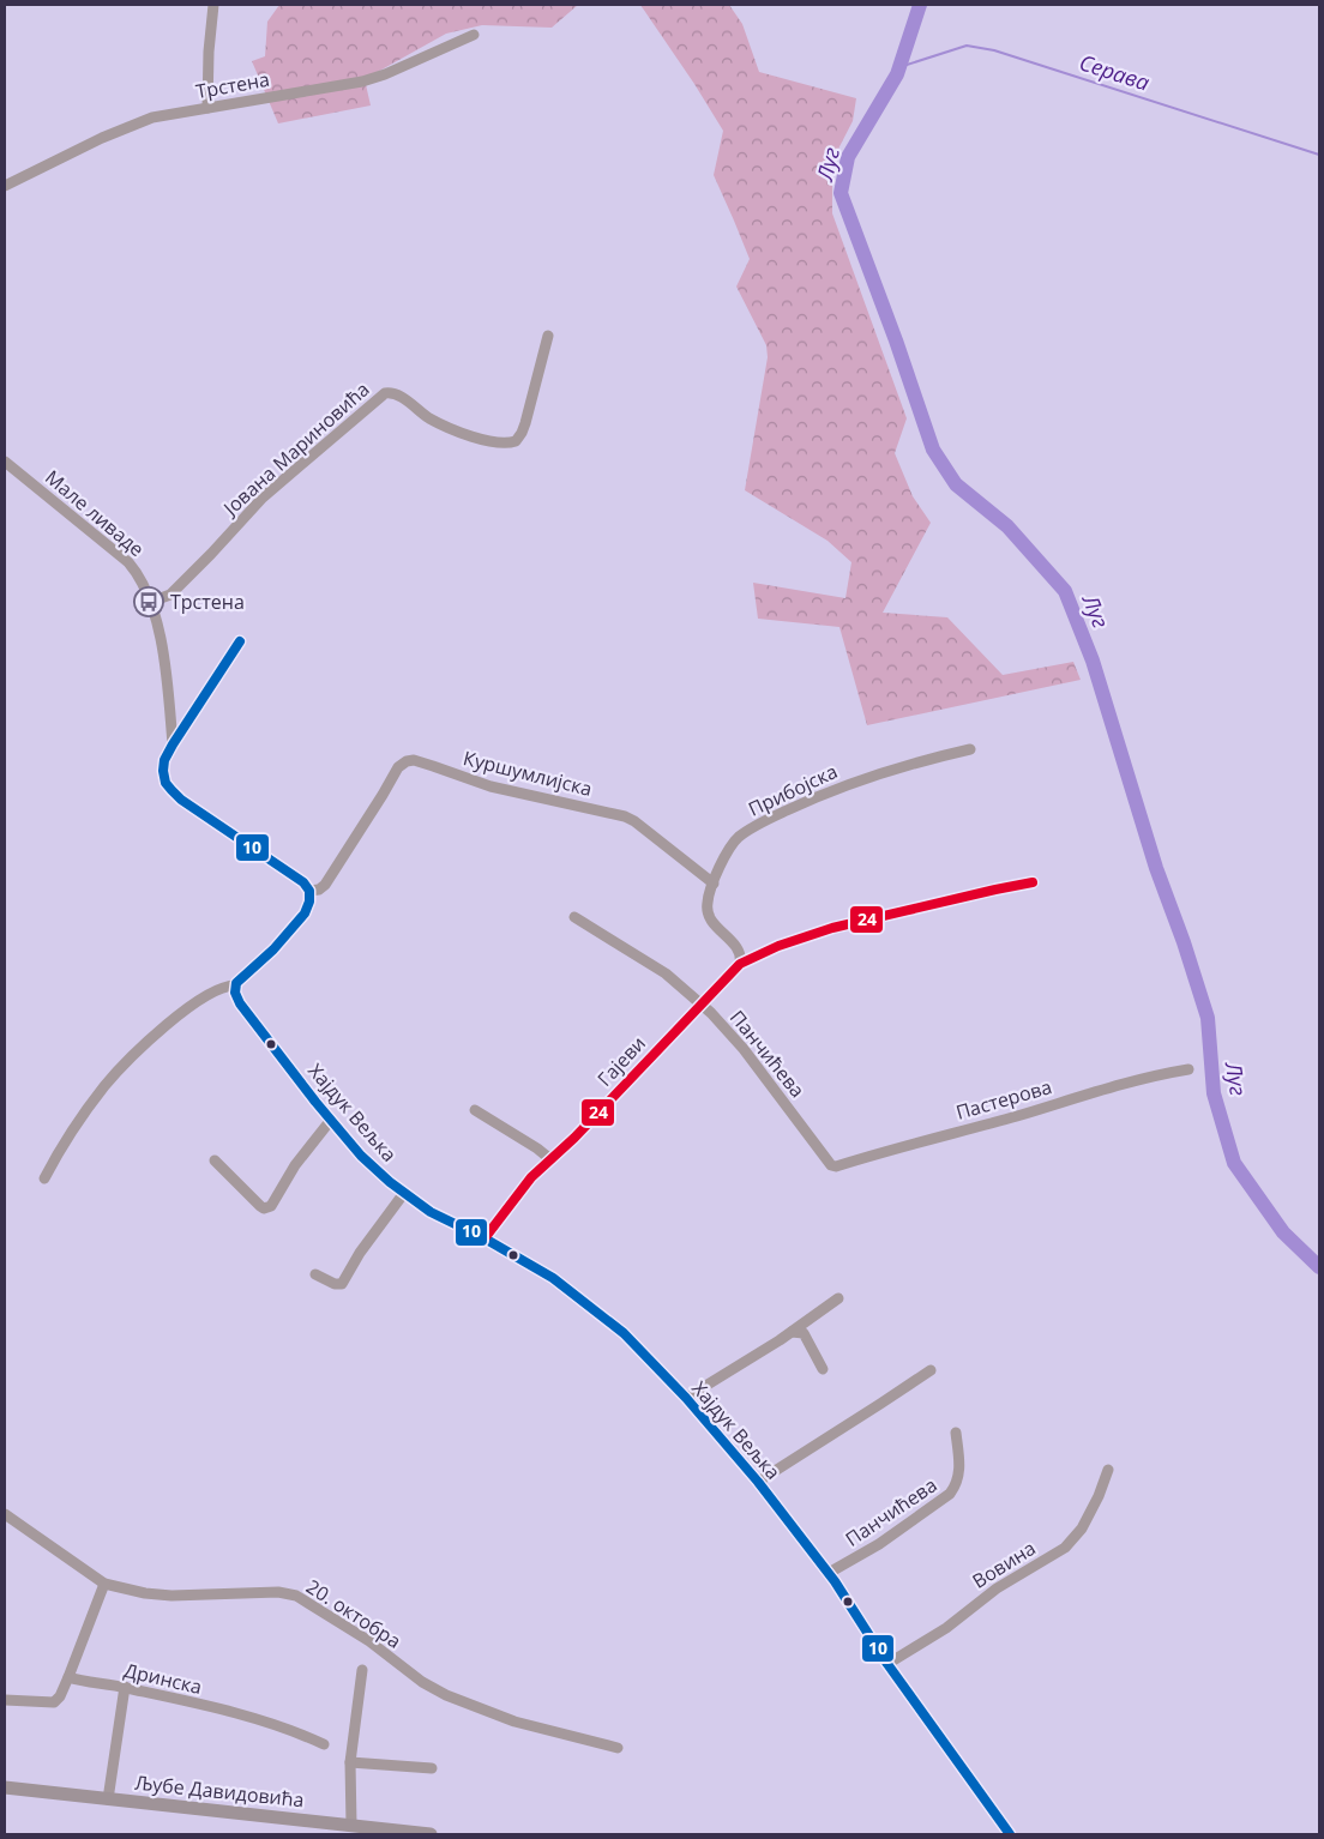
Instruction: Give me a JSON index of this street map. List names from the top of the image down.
{
  "streets": {
    "main road": ["Љубе Давидовића"],
    "street": [
      "Трстена",
      "Јована Мариновића",
      "Мале ливаде",
      "Куршумлијска",
      "Прибојска",
      "Панчићева",
      "Гајеви",
      "Пастерова",
      "Хајдук Вељка",
      "Вовина",
      "20. октобра",
      "Дринска"
    ]
  },
  "crossings": [
    ["Јована Мариновића", "Мале ливаде"],
    ["Куршумлијска", "Прибојска"],
    ["Прибојска", "Гајеви"],
    ["Панчићева", "Гајеви"],
    ["Панчићева", "Пастерова"],
    ["Панчићева", "Хајдук Вељка"],
    ["Гајеви", "Хајдук Вељка"],
    ["Хајдук Вељка", "Вовина"]
  ],
  "water": ["Серава", "Луг"],
  "places": {
    "bus stop": ["Трстена"]
  },
  "lines": ["transit line 10", "transit line 24"]
}
